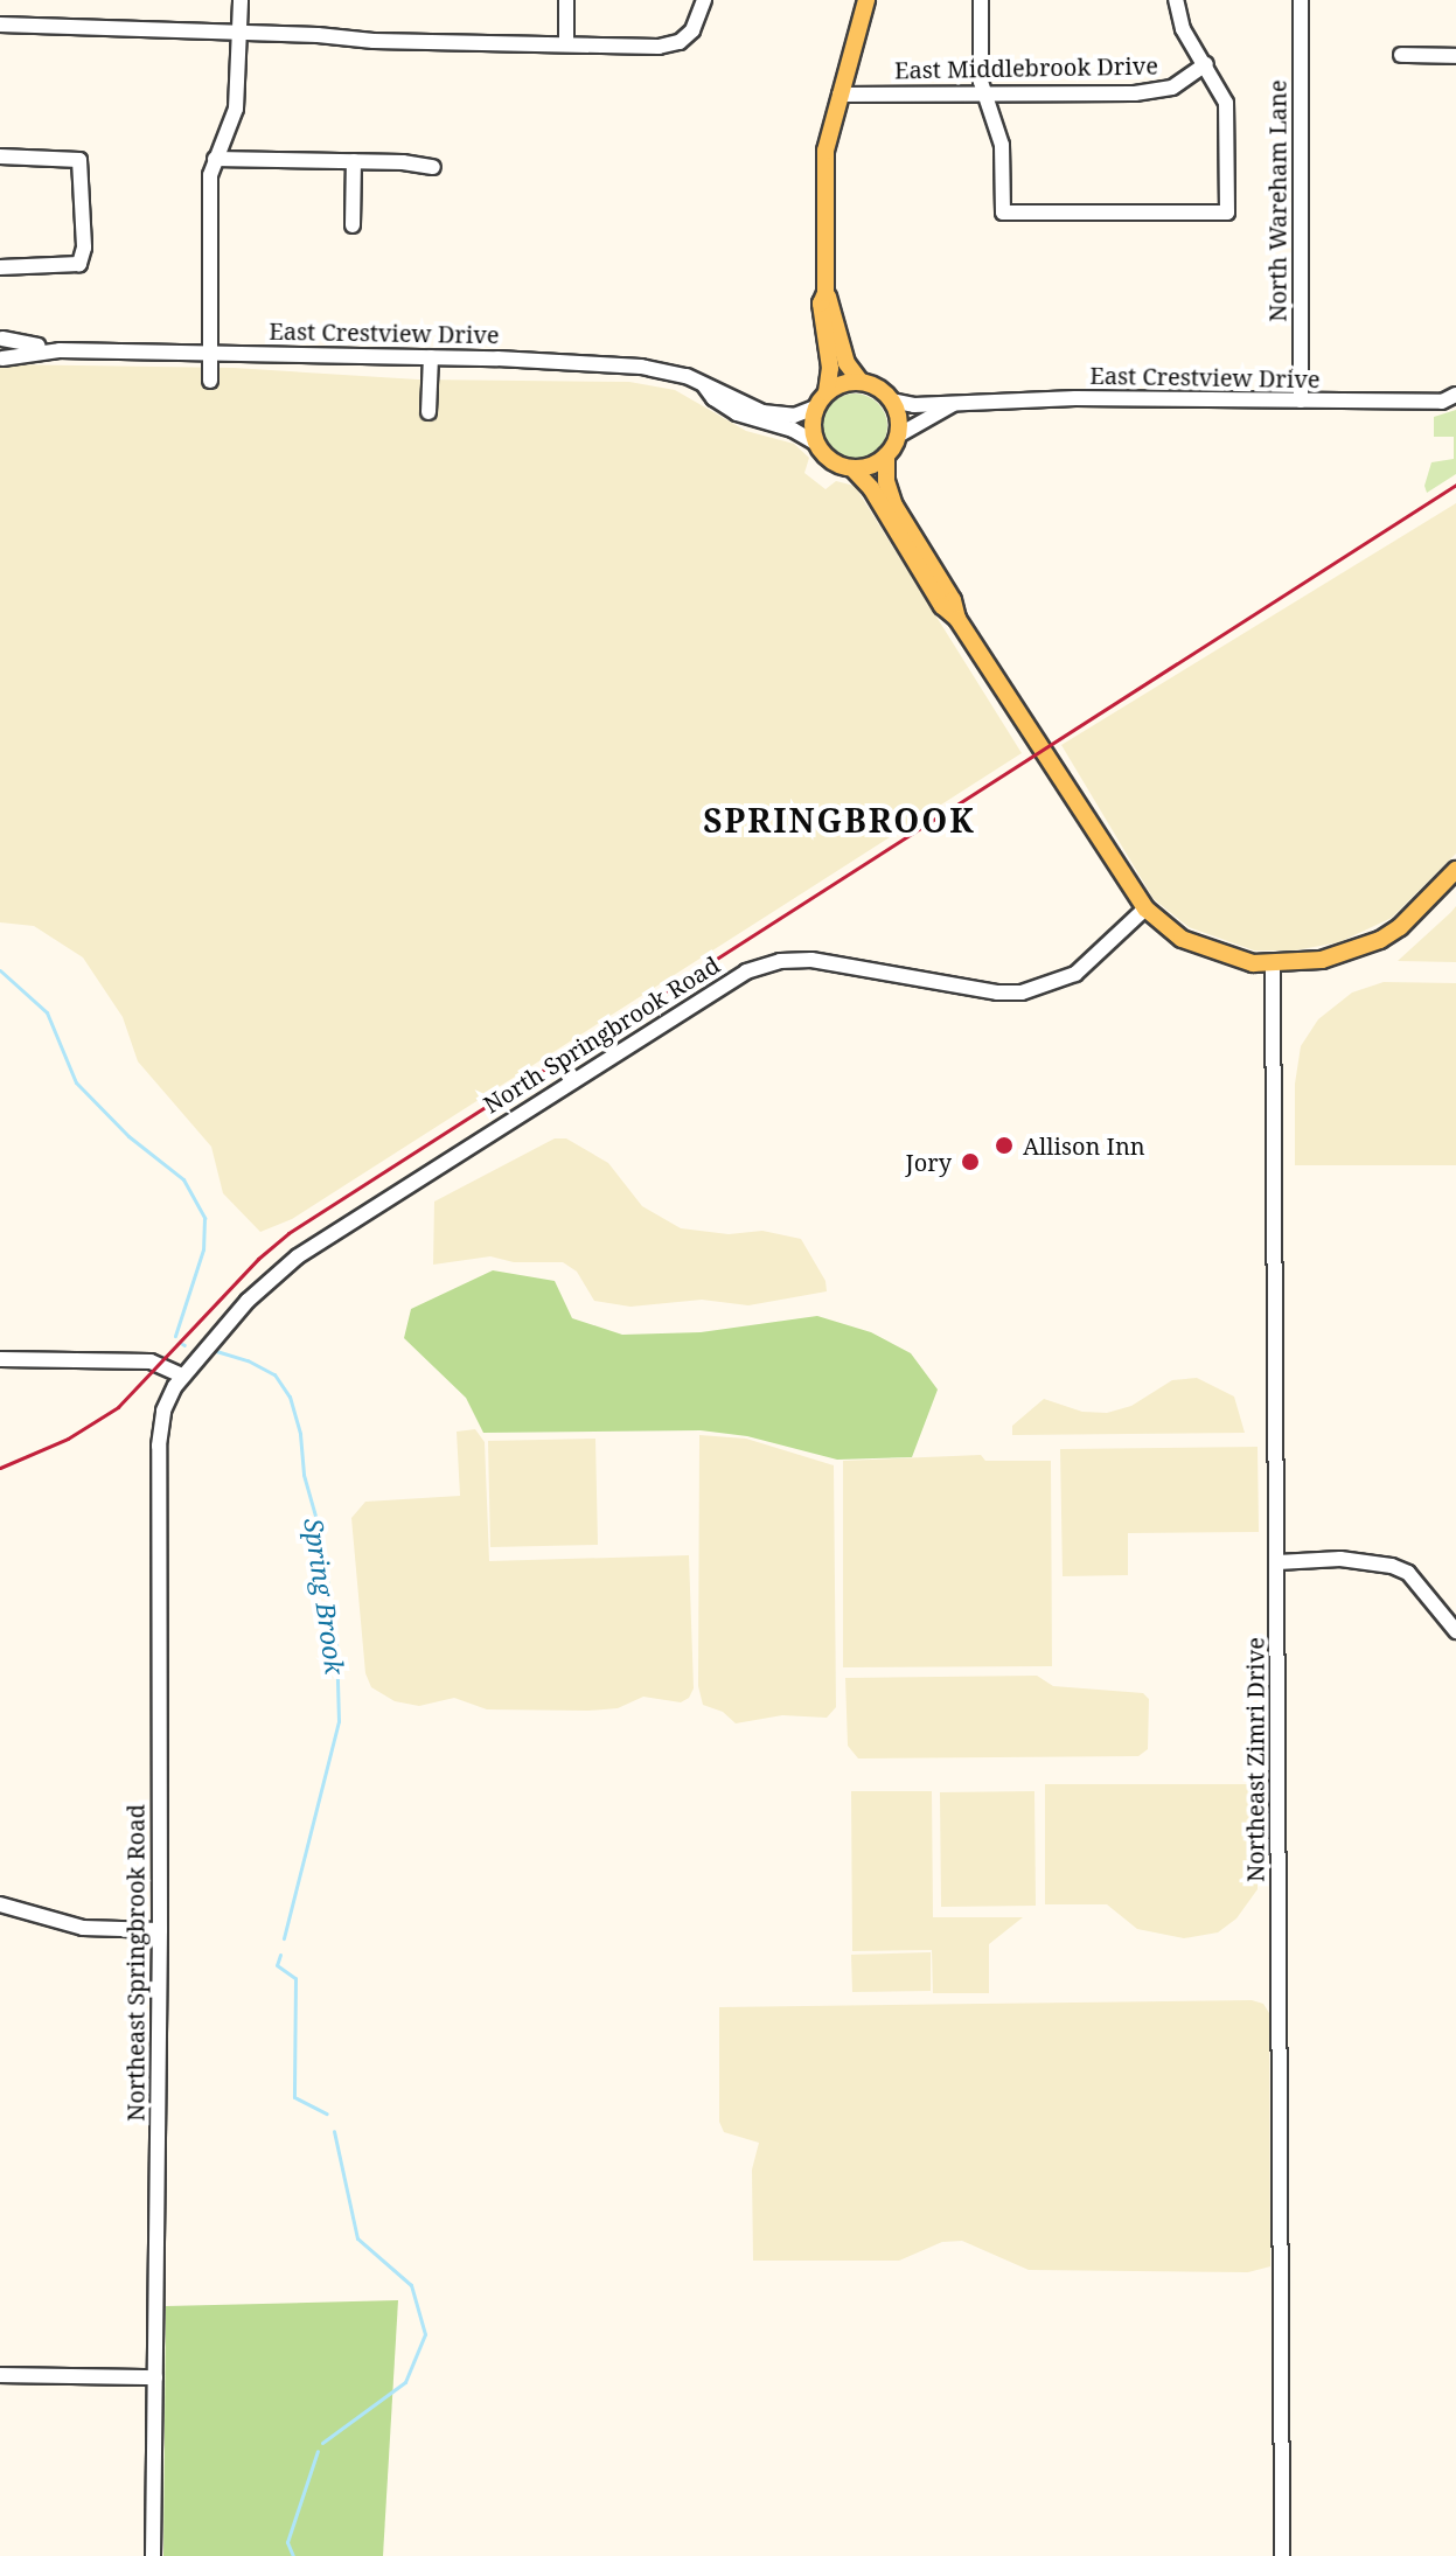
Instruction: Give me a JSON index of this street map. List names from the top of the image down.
{
  "streets": {
    "street": [
      "East Middlebrook Drive",
      "North Wareham Lane",
      "East Crestview Drive",
      "North Springbrook Road",
      "Northeast Zimri Drive",
      "Northeast Springbrook Road"
    ]
  },
  "crossings": [
    ["North Wareham Lane", "East Crestview Drive"],
    ["North Springbrook Road", "Northeast Springbrook Road"]
  ],
  "districts": ["SPRINGBROOK"],
  "water": ["Spring Brook"],
  "places": ["Allison Inn", "Jory"]
}
